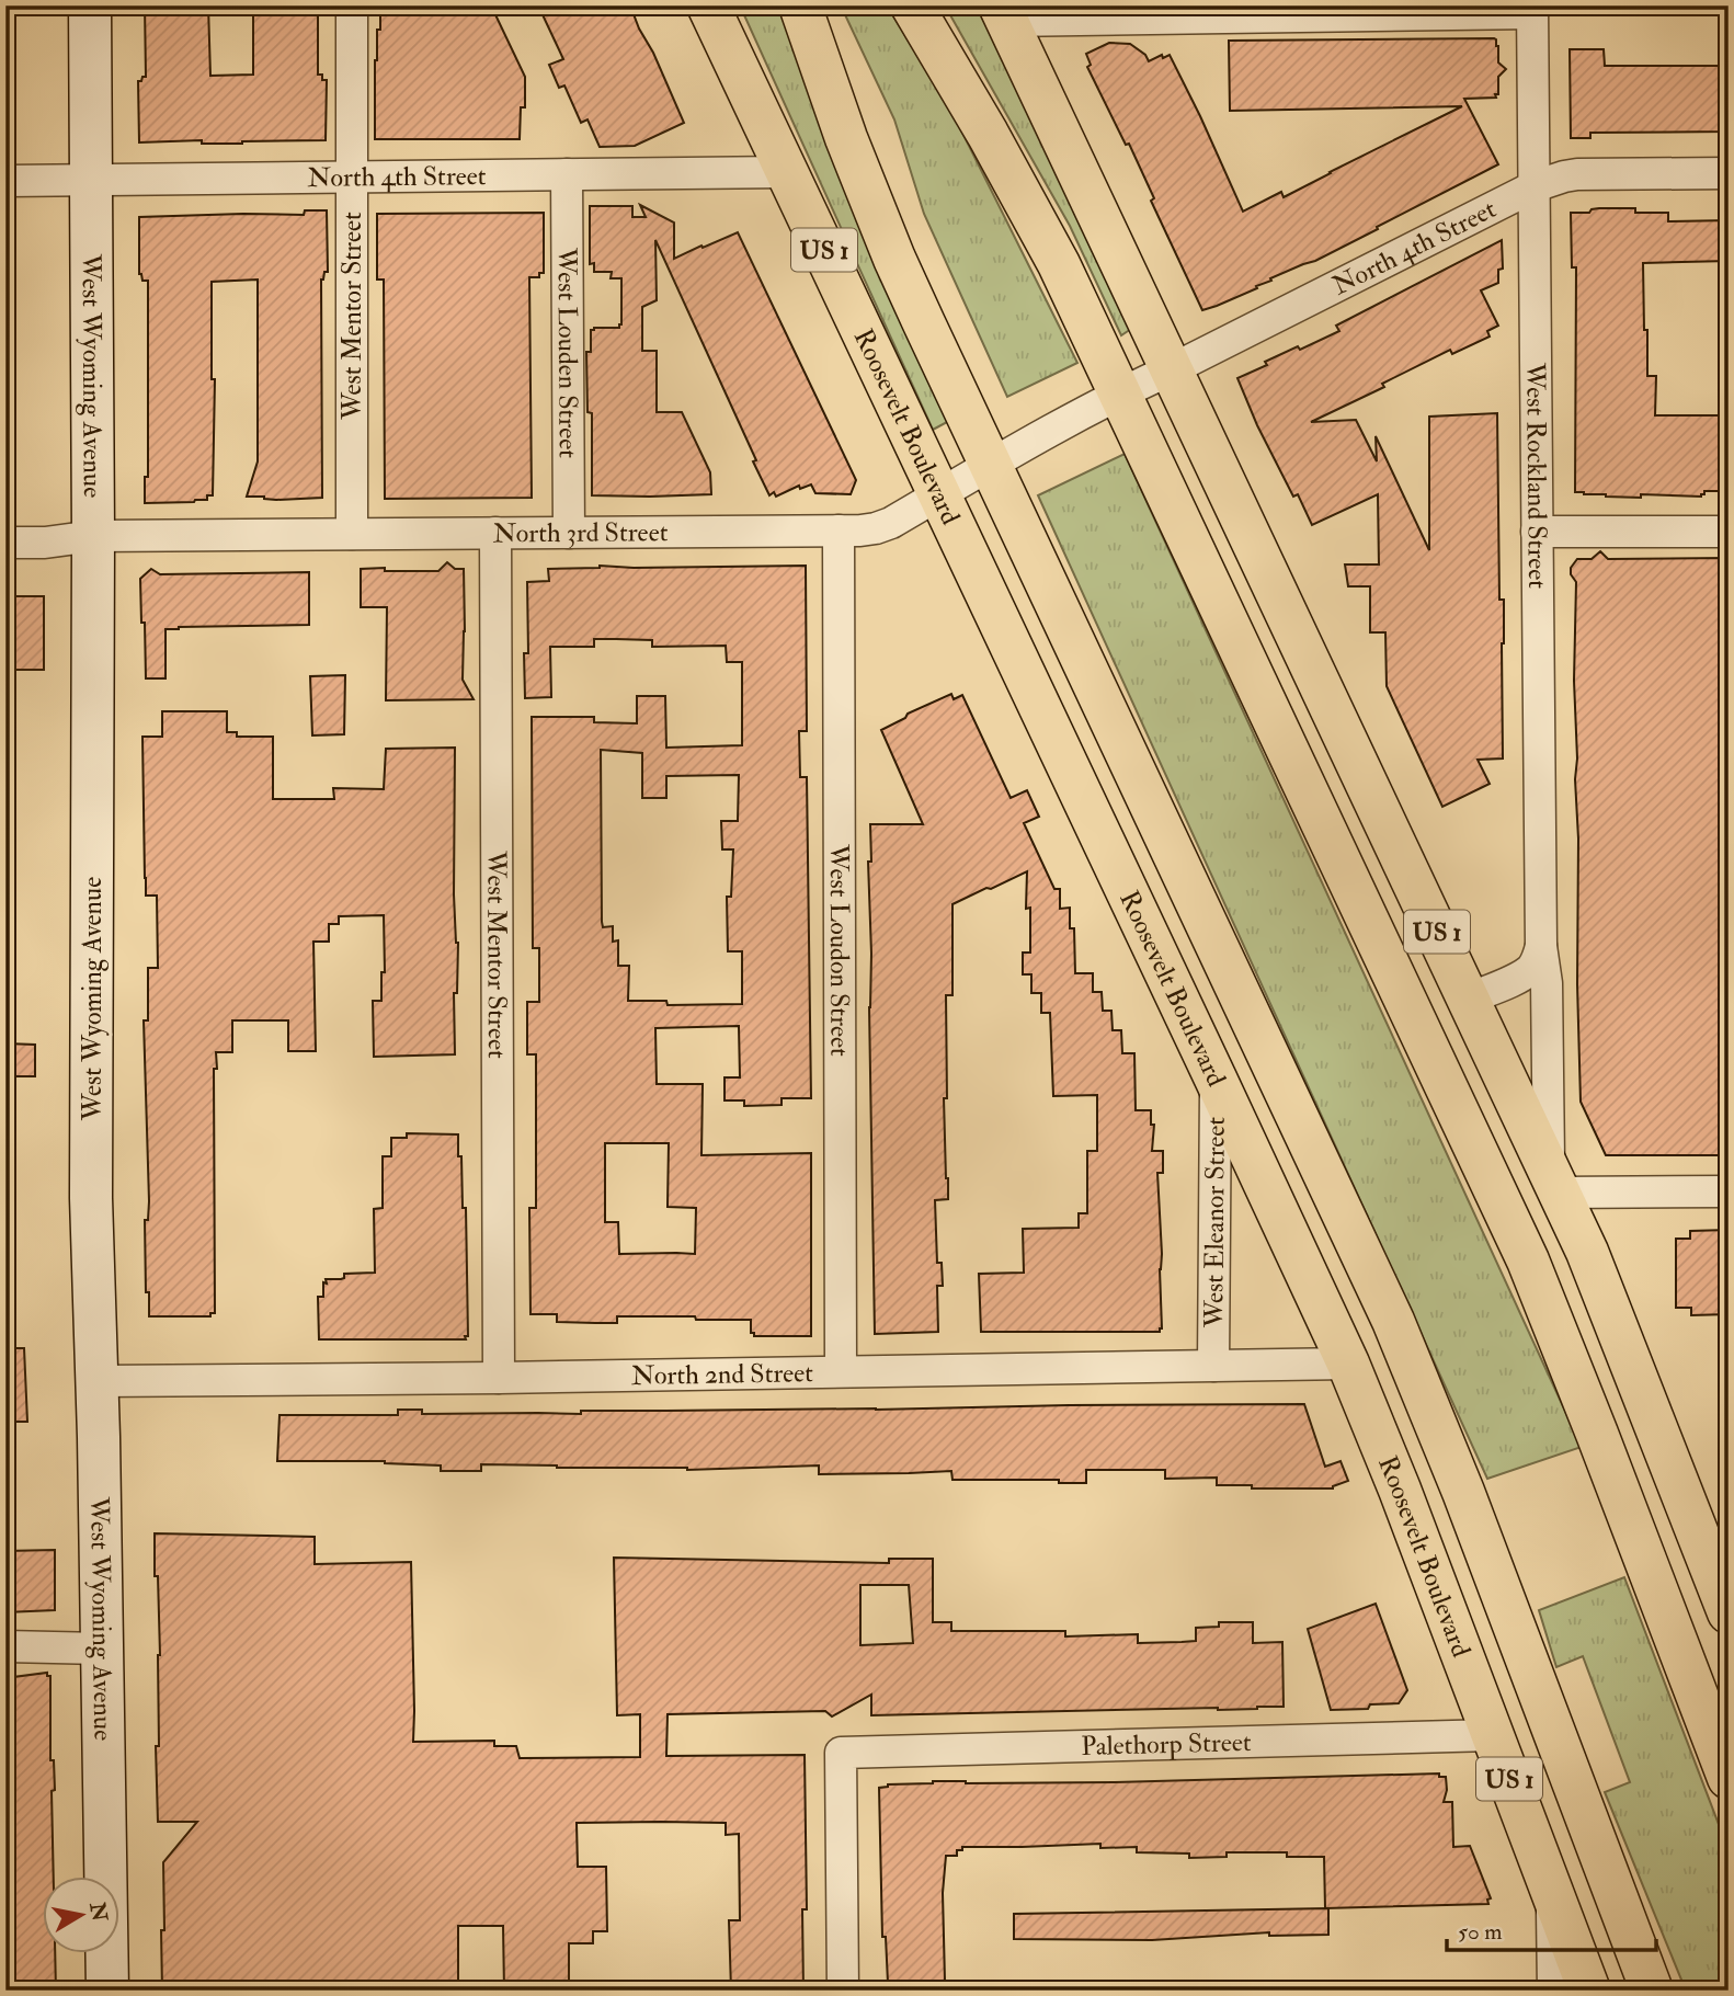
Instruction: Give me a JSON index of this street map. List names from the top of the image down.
{
  "streets": {
    "highway": ["US 1", "Roosevelt Boulevard"],
    "street": [
      "North 4th Street",
      "West Mentor Street",
      "West Louden Street",
      "West Wyoming Avenue",
      "West Rockland Street",
      "North 3rd Street",
      "West Loudon Street",
      "West Eleanor Street",
      "North 2nd Street",
      "Palethorp Street"
    ]
  },
  "crossings": [
    ["North 4th Street", "US 1"],
    ["North 4th Street", "West Mentor Street"],
    ["North 4th Street", "West Louden Street"],
    ["North 4th Street", "West Wyoming Avenue"],
    ["North 4th Street", "Roosevelt Boulevard"],
    ["North 4th Street", "West Rockland Street"],
    ["North 4th Street", "North 3rd Street"],
    ["US 1", "West Rockland Street"],
    ["US 1", "North 3rd Street"],
    ["West Mentor Street", "North 3rd Street"],
    ["West Mentor Street", "North 2nd Street"],
    ["West Louden Street", "North 3rd Street"],
    ["West Wyoming Avenue", "North 3rd Street"],
    ["West Wyoming Avenue", "North 2nd Street"],
    ["Roosevelt Boulevard", "North 3rd Street"],
    ["Roosevelt Boulevard", "West Eleanor Street"],
    ["Roosevelt Boulevard", "North 2nd Street"],
    ["Roosevelt Boulevard", "Palethorp Street"],
    ["North 3rd Street", "West Loudon Street"],
    ["West Loudon Street", "North 2nd Street"],
    ["West Eleanor Street", "North 2nd Street"]
  ],
  "scale_bar": "50 m",
  "north": "right"
}
